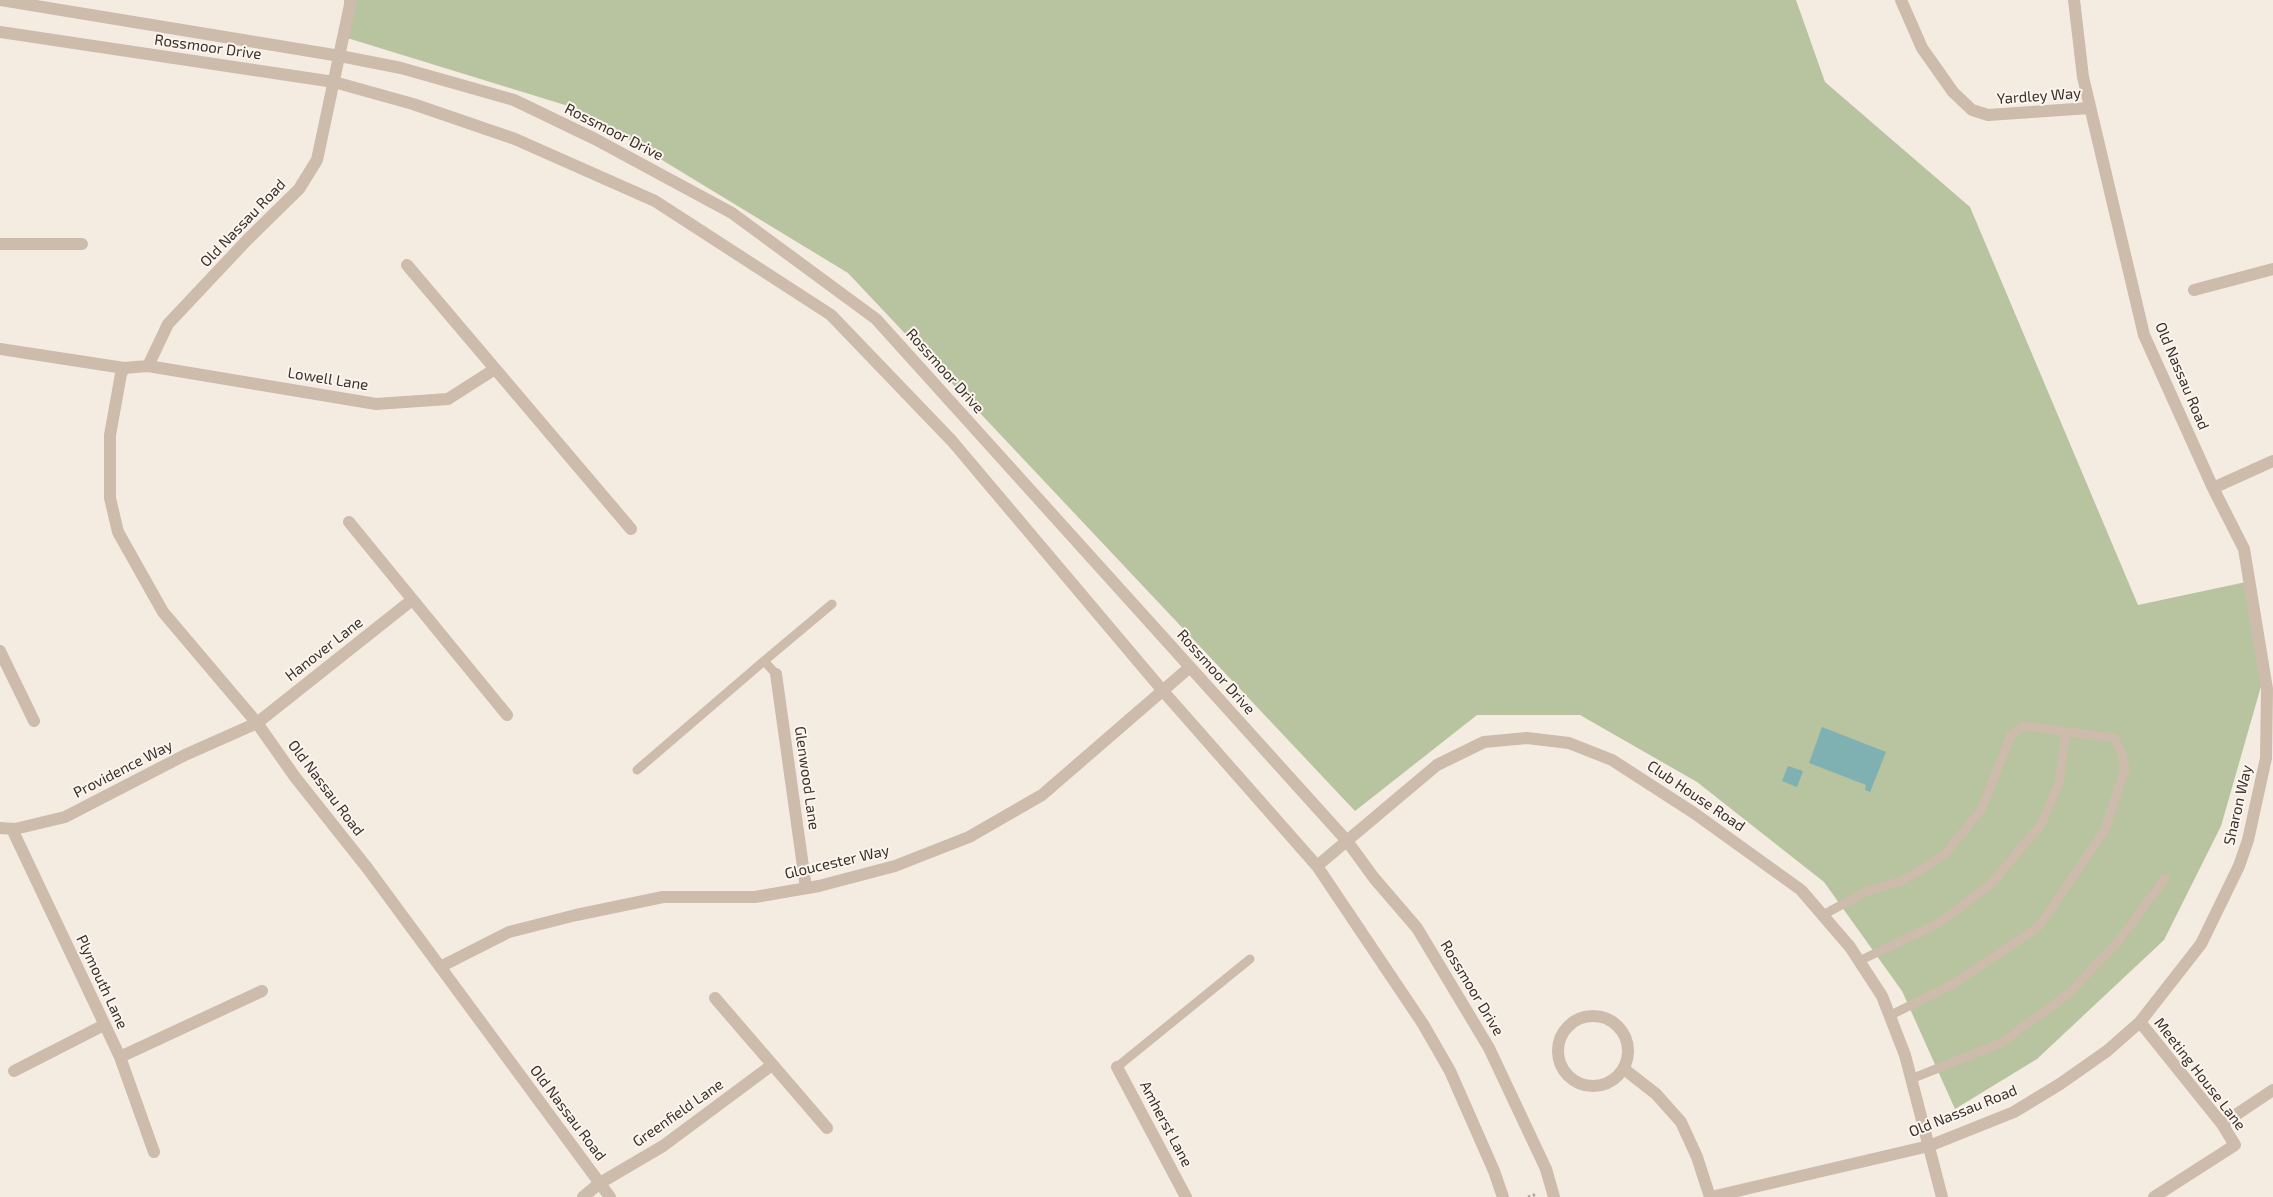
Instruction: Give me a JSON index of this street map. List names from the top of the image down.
{
  "streets": {
    "street": [
      "Rossmoor Drive",
      "Yardley Way",
      "Old Nassau Road",
      "Lowell Lane",
      "Hanover Lane",
      "Providence Way",
      "Glenwood Lane",
      "Club House Road",
      "Sharon Way",
      "Gloucester Way",
      "Plymouth Lane",
      "Meeting House Lane",
      "Greenfield Lane",
      "Amherst Lane"
    ]
  },
  "crossings": [
    ["Rossmoor Drive", "Old Nassau Road"],
    ["Rossmoor Drive", "Club House Road"],
    ["Rossmoor Drive", "Gloucester Way"],
    ["Yardley Way", "Old Nassau Road"],
    ["Old Nassau Road", "Lowell Lane"],
    ["Old Nassau Road", "Hanover Lane"],
    ["Old Nassau Road", "Providence Way"],
    ["Old Nassau Road", "Club House Road"],
    ["Old Nassau Road", "Sharon Way"],
    ["Old Nassau Road", "Gloucester Way"],
    ["Old Nassau Road", "Meeting House Lane"],
    ["Old Nassau Road", "Greenfield Lane"],
    ["Hanover Lane", "Providence Way"],
    ["Providence Way", "Plymouth Lane"],
    ["Glenwood Lane", "Gloucester Way"]
  ]
}
